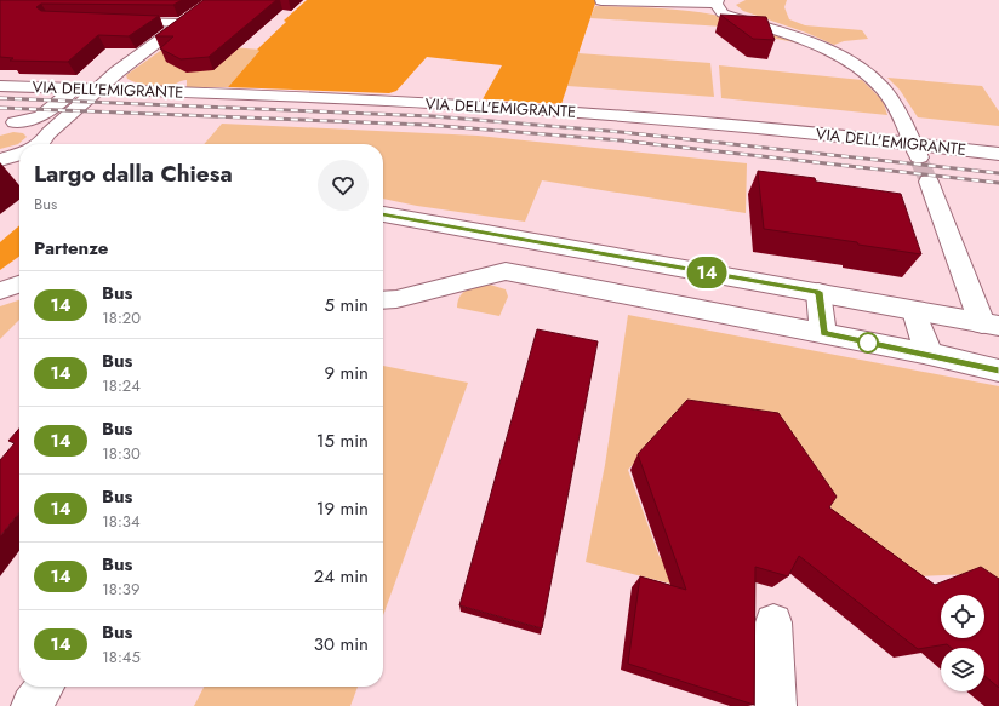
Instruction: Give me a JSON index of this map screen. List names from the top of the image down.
{
  "streets": {
    "street": ["VIA DELL'EMIGRANTE"]
  },
  "lines": ["bus line 14"],
  "page": {
    "on_map": "14",
    "heading": [
      ["Largo dalla Chiesa", "Bus"],
      "Partenze"
    ],
    "list": [
      {
        "mark": "14",
        "name": "Bus",
        "note": "18:20",
        "value": "5 min"
      },
      {
        "mark": "14",
        "name": "Bus",
        "note": "18:24",
        "value": "9 min"
      },
      {
        "mark": "14",
        "name": "Bus",
        "note": "18:30",
        "value": "15 min"
      },
      {
        "mark": "14",
        "name": "Bus",
        "note": "18:34",
        "value": "19 min"
      },
      {
        "mark": "14",
        "name": "Bus",
        "note": "18:39",
        "value": "24 min"
      },
      {
        "mark": "14",
        "name": "Bus",
        "note": "18:45",
        "value": "30 min"
      }
    ]
  }
}
